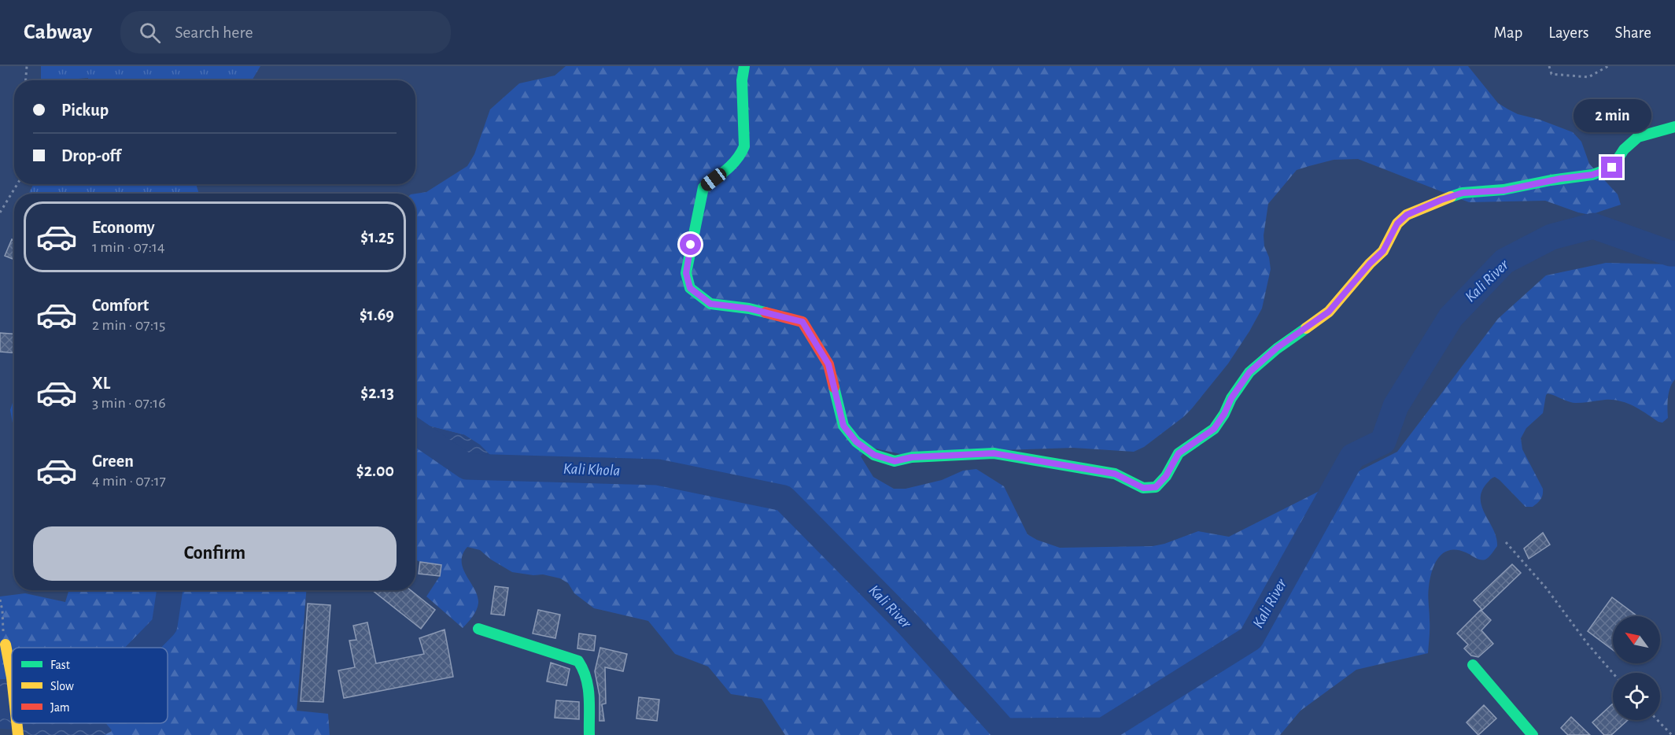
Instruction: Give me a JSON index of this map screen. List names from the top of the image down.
{
  "water": ["Kali River", "Kali Khola"],
  "legend": ["Fast", "Slow", "Jam"],
  "north": "top left",
  "page": {
    "header": "Cabway",
    "search": "Search here",
    "nav": ["Map", "Layers", "Share"],
    "banner": ["Pickup", "Drop-off"],
    "bubble": "2 min",
    "list": [
      {
        "name": "Economy",
        "note": "1 min · 07:14",
        "value": "$1.25"
      },
      {
        "name": "Comfort",
        "note": "2 min · 07:15",
        "value": "$1.69"
      },
      {
        "name": "XL",
        "note": "3 min · 07:16",
        "value": "$2.13"
      },
      {
        "name": "Green",
        "note": "4 min · 07:17",
        "value": "$2.00"
      }
    ],
    "buttons": "Confirm"
  }
}
